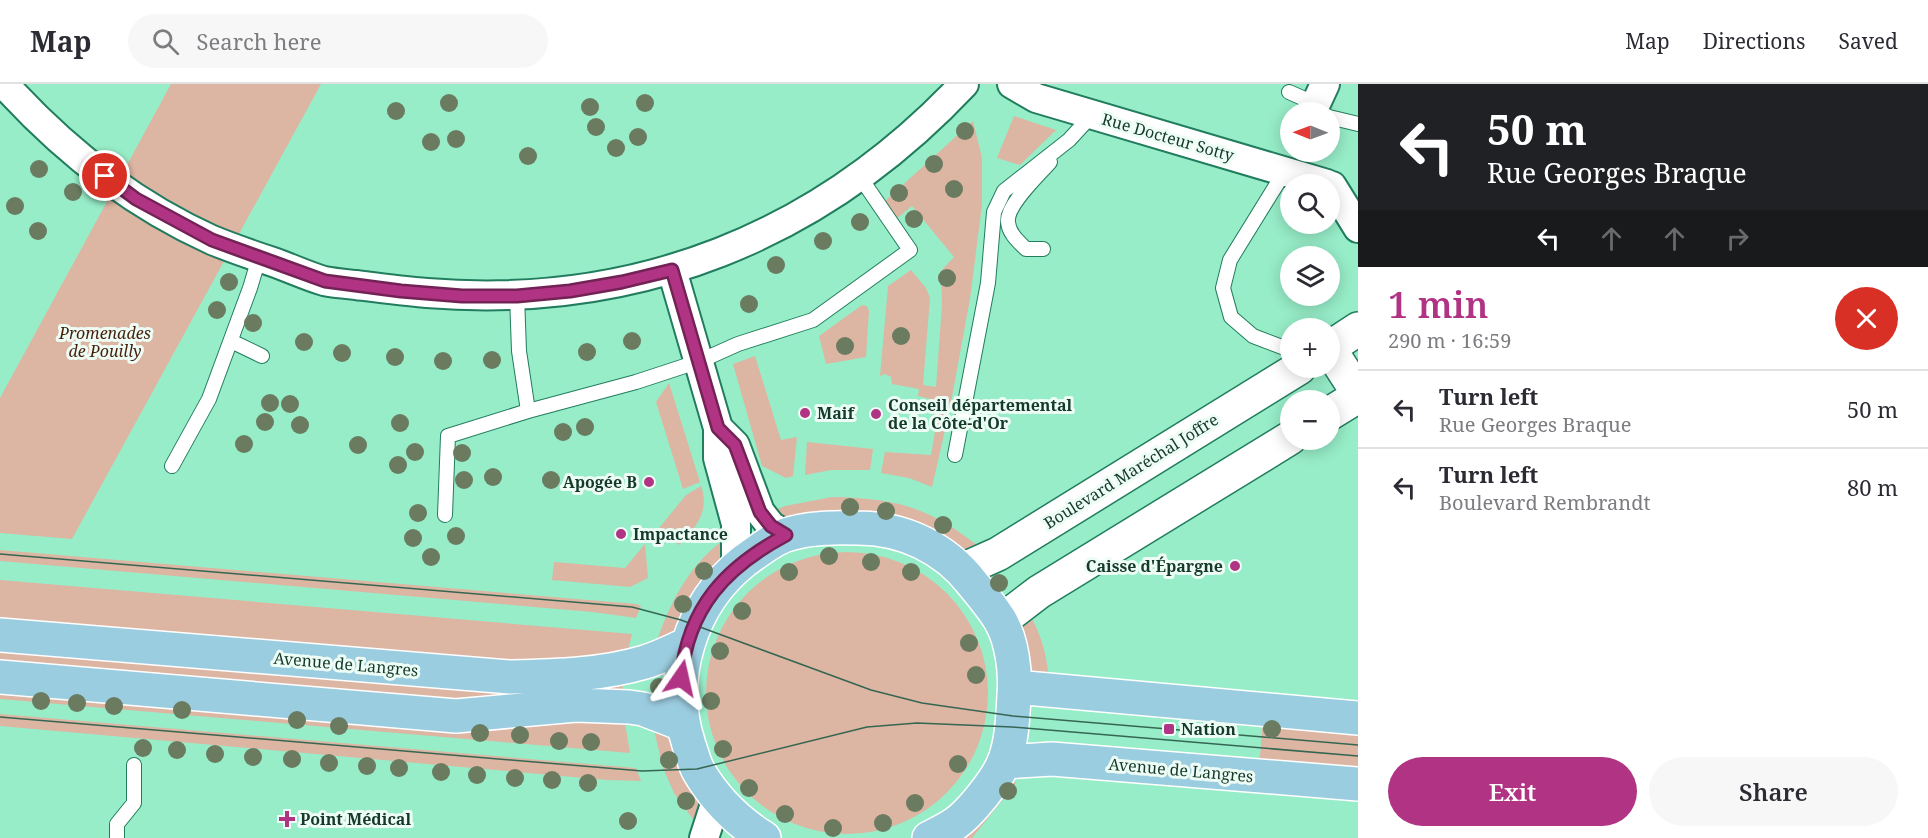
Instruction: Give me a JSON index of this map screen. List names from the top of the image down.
{
  "streets": {
    "main road": ["Boulevard Maréchal Joffre", "Avenue de Langres"],
    "street": ["Rue Docteur Sotty"]
  },
  "parks": ["Promenades de Pouilly"],
  "places": {
    "other": [
      "Maif",
      "Conseil départemental de la Côte-d'Or",
      "Apogée B",
      "Impactance",
      "Caisse d'Épargne"
    ],
    "transit": ["Nation"],
    "health": ["Point Médical"]
  },
  "north": "left",
  "page": {
    "header": "Map",
    "search": "Search here",
    "nav": ["Map", "Directions", "Saved"],
    "turn": ["50 m", "Rue Georges Braque"],
    "map_buttons": ["+", "−"],
    "heading": ["1 min", "290 m · 16:59"],
    "list": [
      {
        "name": "Turn left",
        "note": "Rue Georges Braque",
        "value": "50 m"
      },
      {
        "name": "Turn left",
        "note": "Boulevard Rembrandt",
        "value": "80 m"
      }
    ],
    "buttons": ["Exit", "Share"]
  }
}
